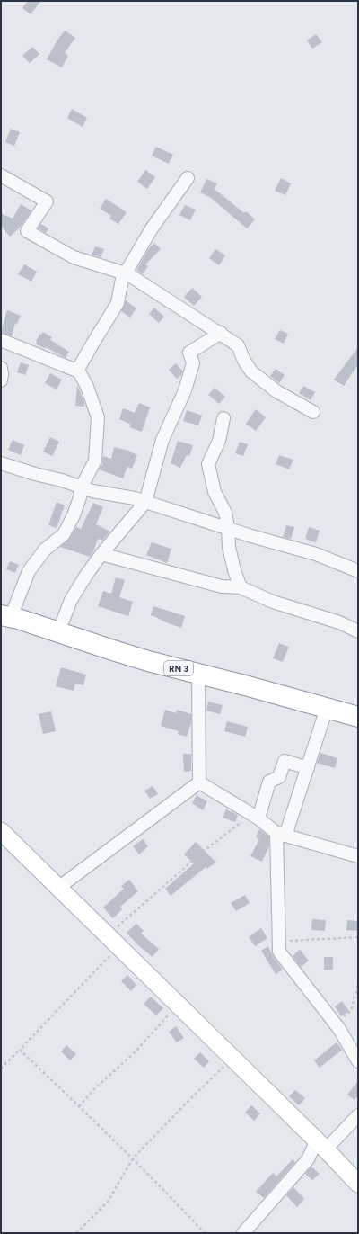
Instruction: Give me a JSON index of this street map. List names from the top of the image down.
{
  "streets": {
    "highway": ["RN 3"]
  }
}
